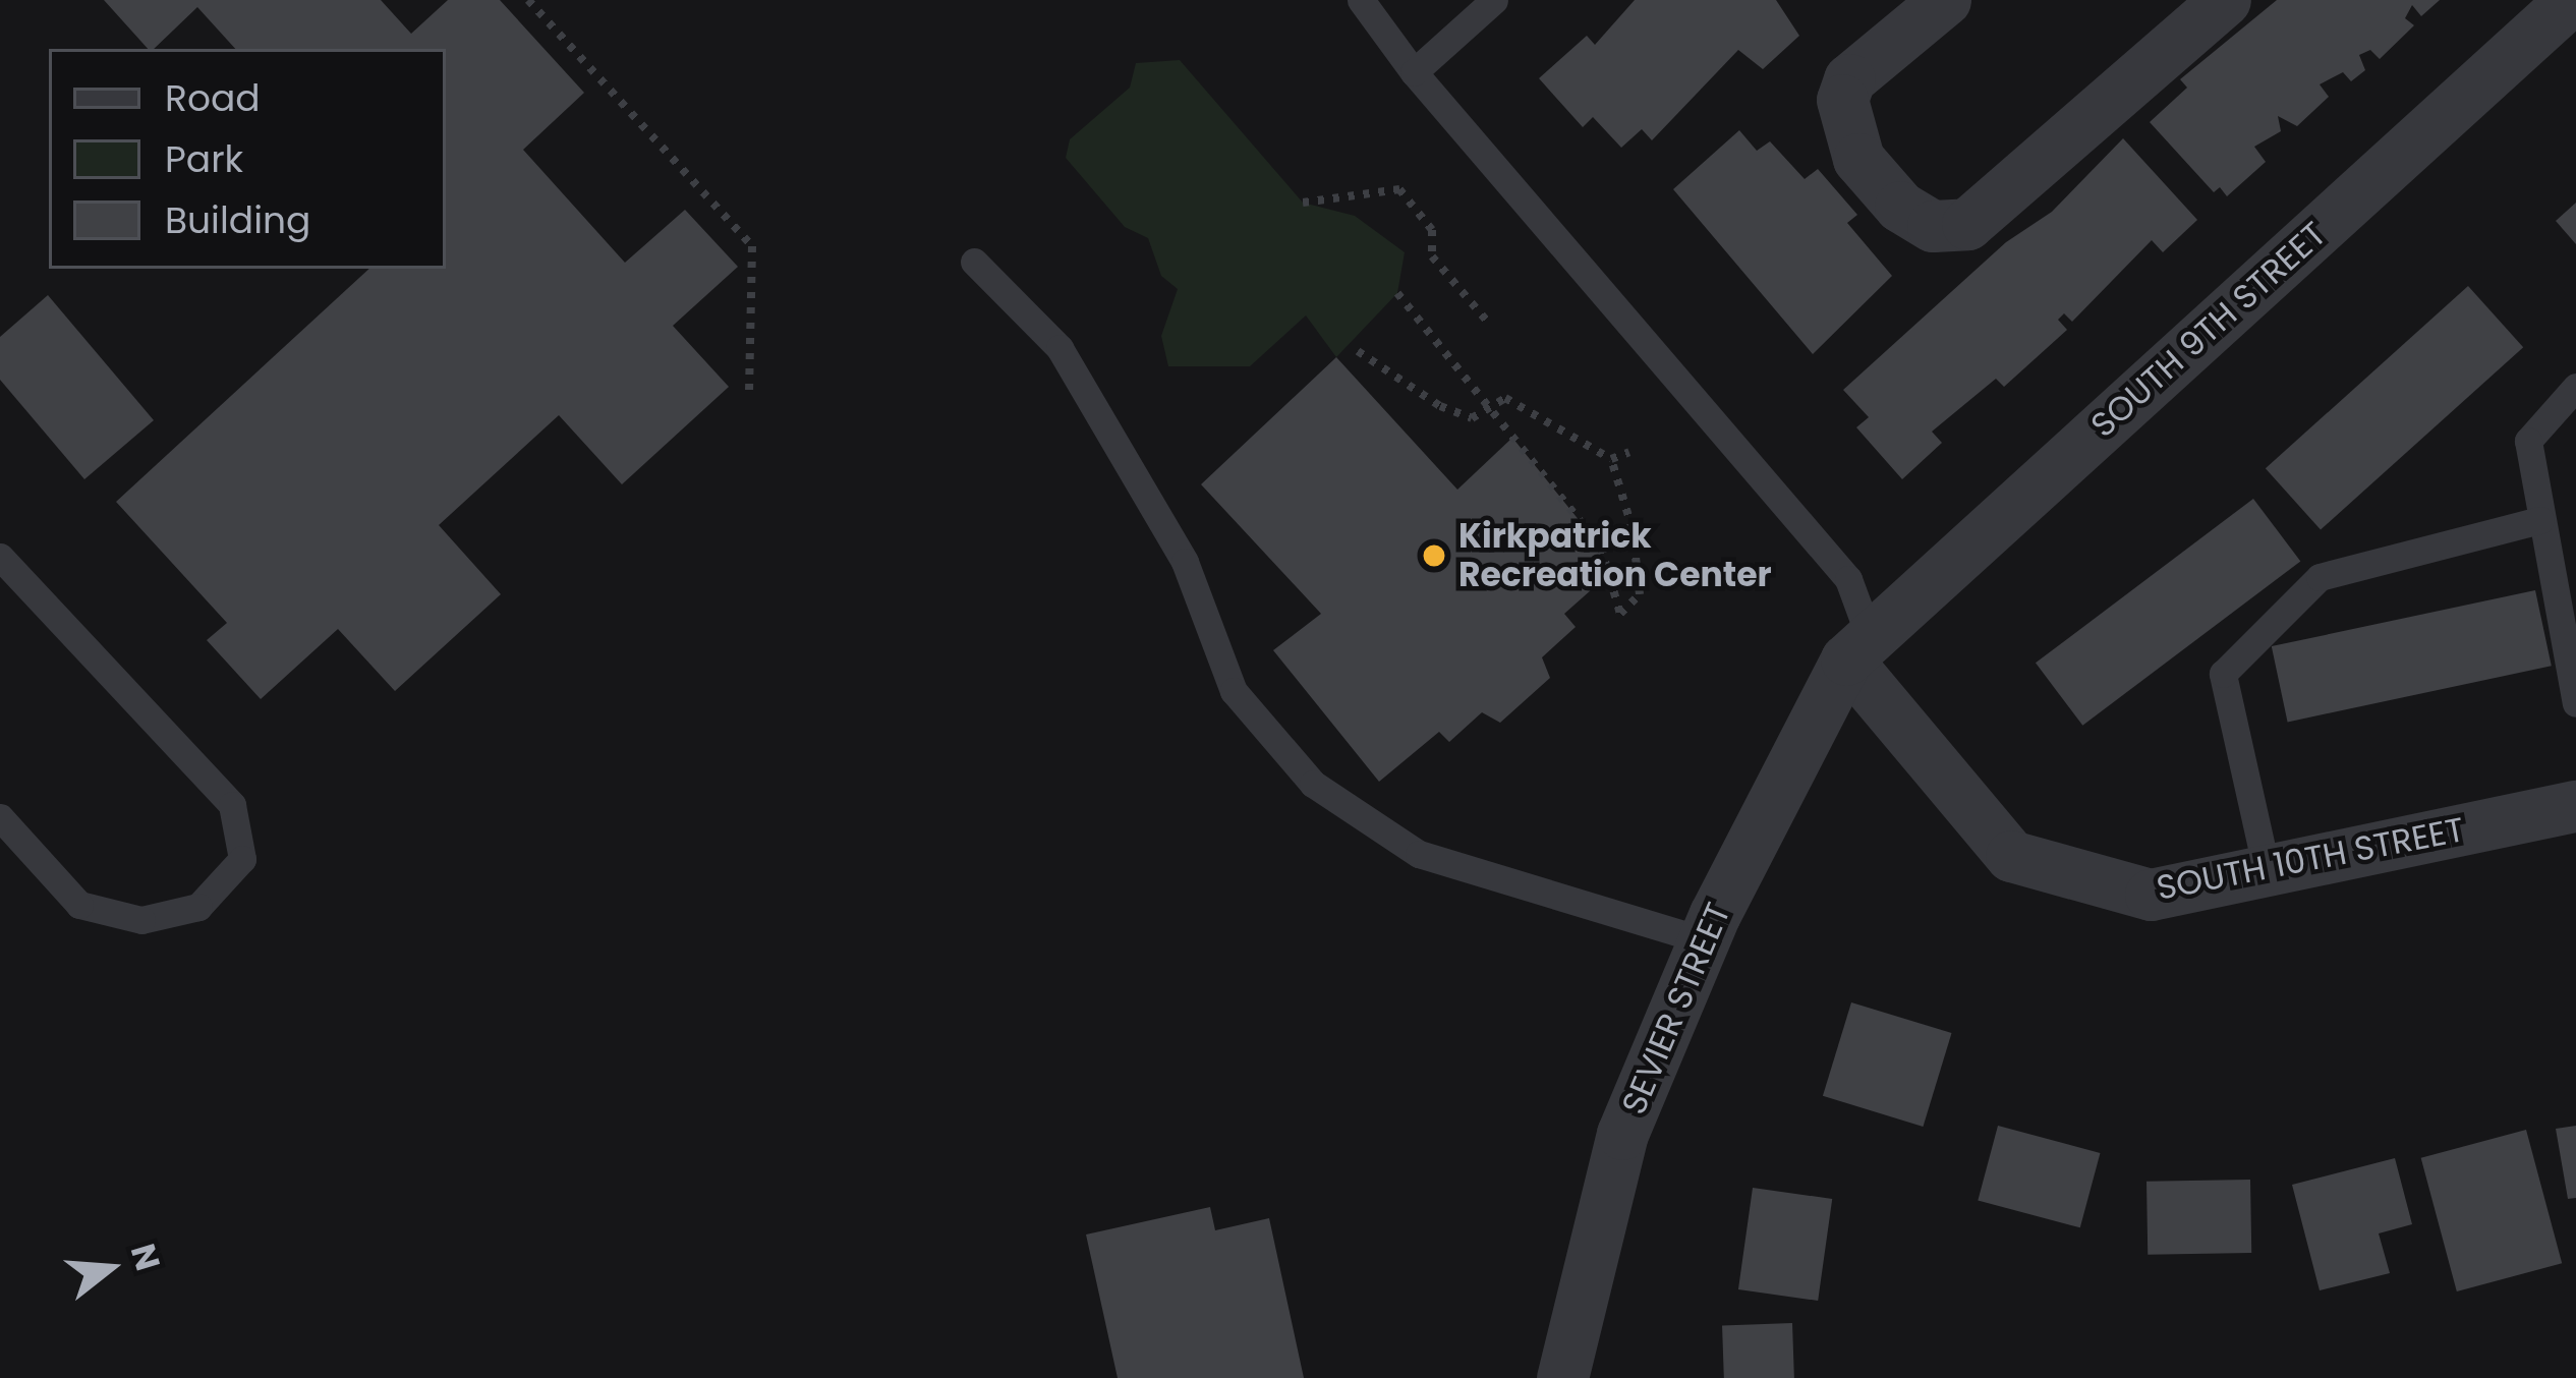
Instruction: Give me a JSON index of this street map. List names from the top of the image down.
{
  "streets": {
    "street": ["SOUTH 9TH STREET", "SOUTH 10TH STREET", "SEVIER STREET"]
  },
  "crossings": [
    ["SOUTH 9TH STREET", "SOUTH 10TH STREET"],
    ["SOUTH 9TH STREET", "SEVIER STREET"],
    ["SOUTH 10TH STREET", "SEVIER STREET"]
  ],
  "places": ["Kirkpatrick Recreation Center"],
  "legend": ["Road", "Park", "Building"],
  "north": "right"
}
